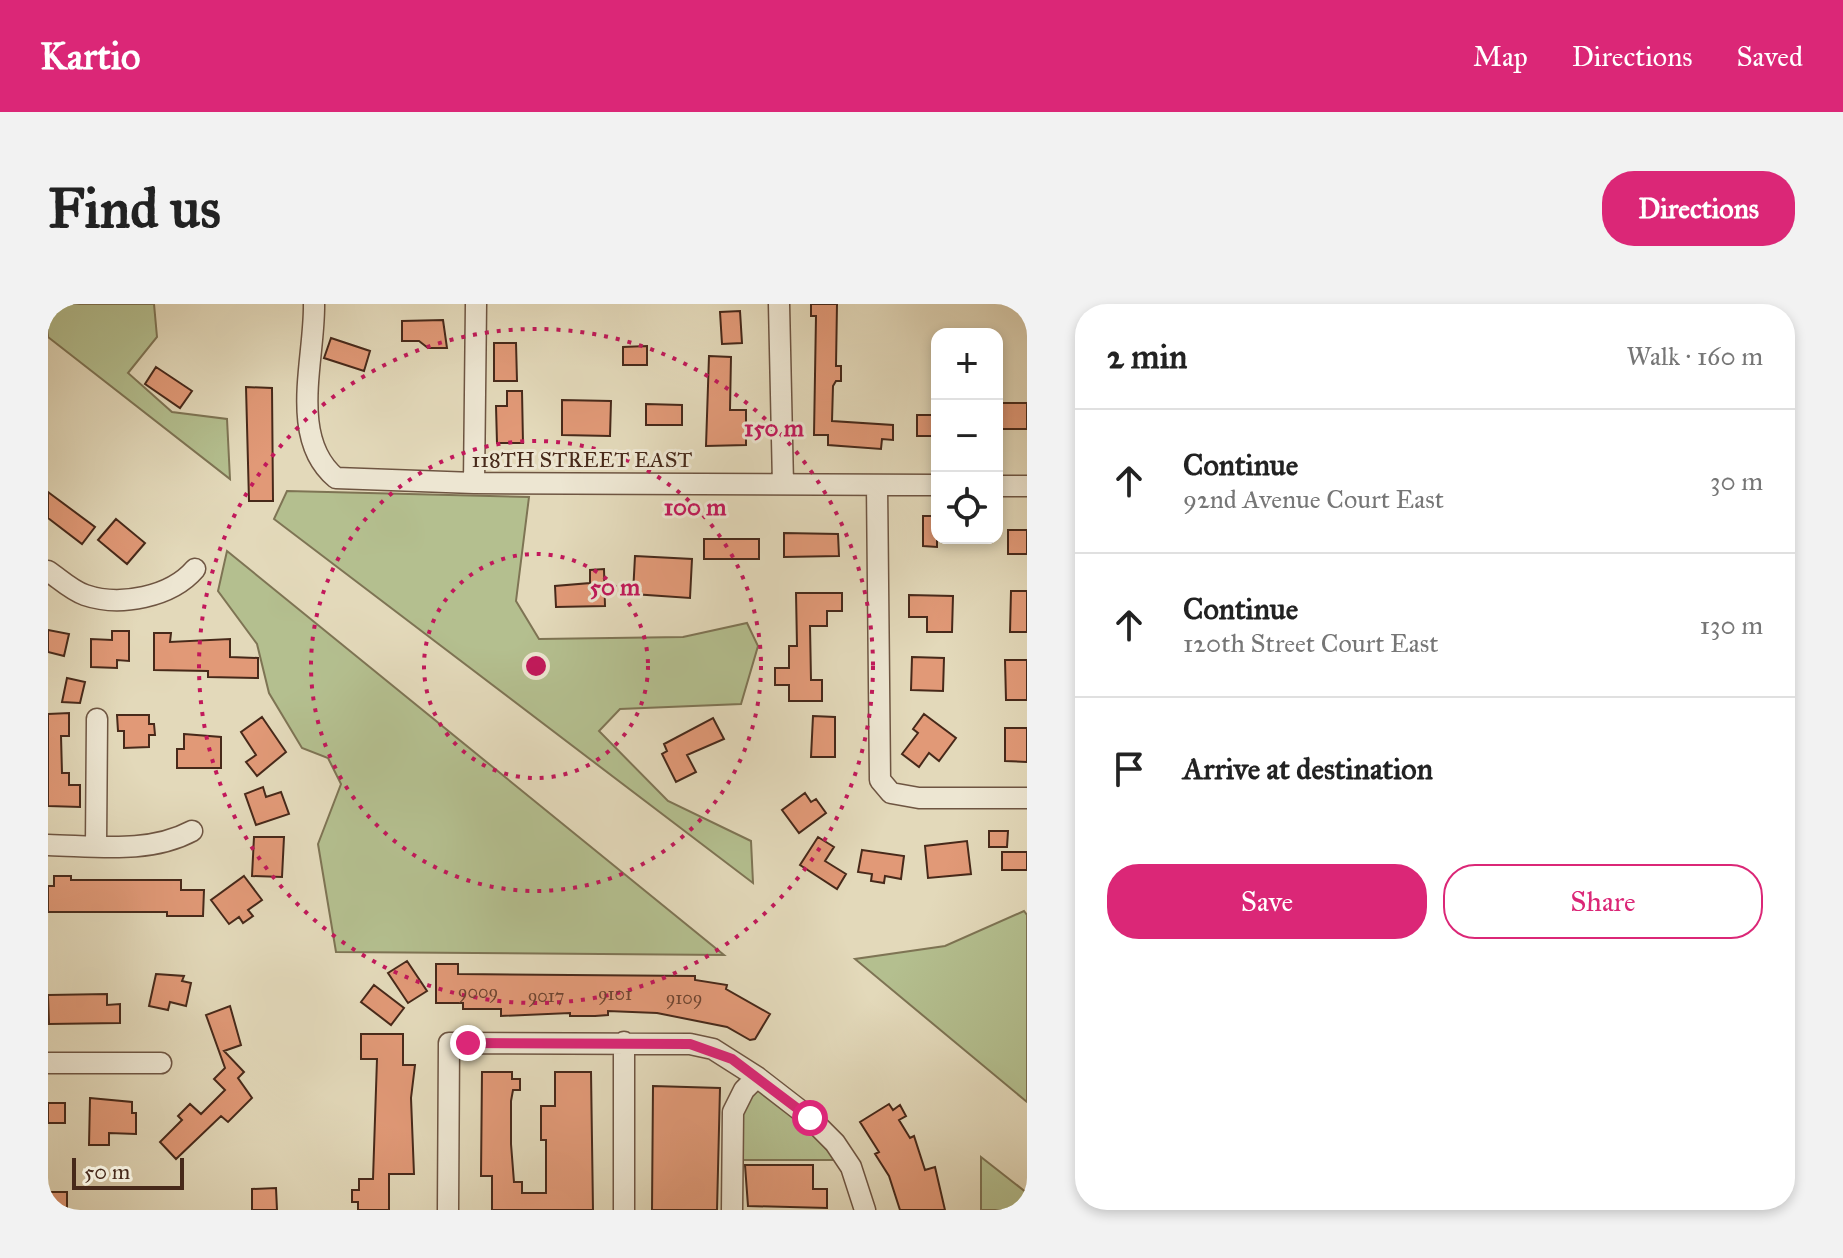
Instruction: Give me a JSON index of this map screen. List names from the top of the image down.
{
  "streets": {
    "street": ["118TH STREET EAST"]
  },
  "house_numbers": [
    "9009",
    "9101",
    "9017",
    "9109"
  ],
  "scale_bar": "50 m",
  "page": {
    "header": "Kartio",
    "nav": ["Map", "Directions", "Saved"],
    "buttons": [
      "Directions",
      ["Save", "Share"]
    ],
    "title": "Find us",
    "heading": ["2 min", "Walk · 160 m"],
    "map_buttons": ["+", "−"],
    "list": [
      ["Continue", "92nd Avenue Court East", "30 m"],
      ["Continue", "120th Street Court East", "130 m"],
      "Arrive at destination"
    ],
    "scale": "50 m"
  },
  "rings": ["150 m", "100 m", "50 m"]
}
